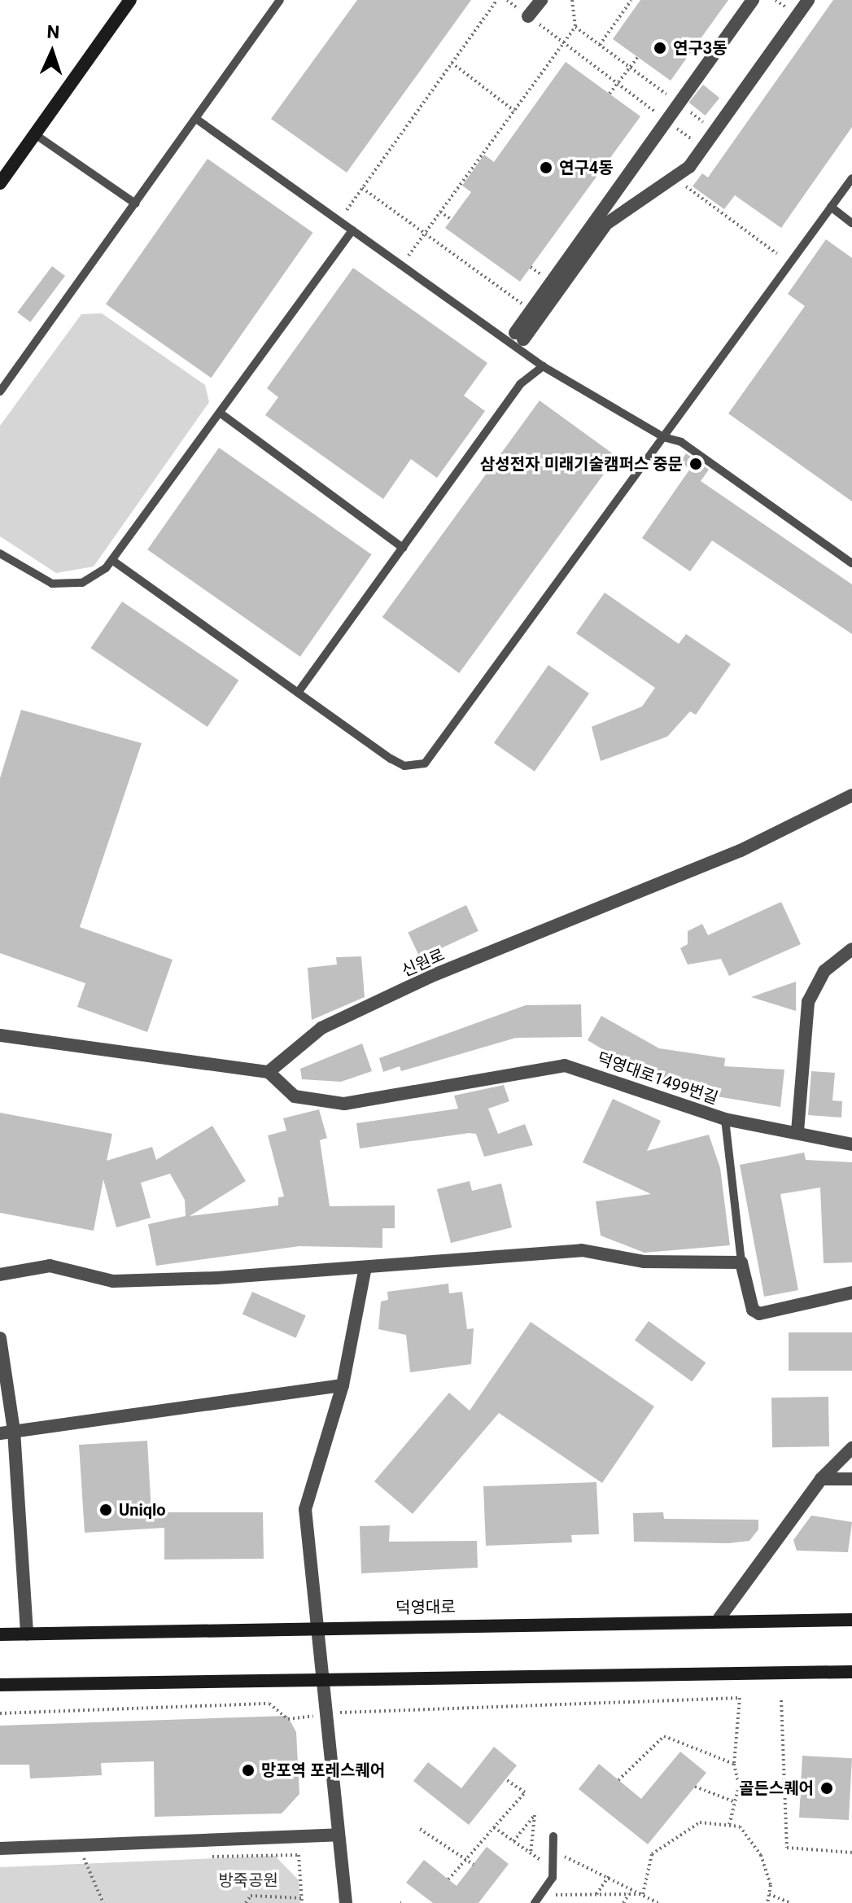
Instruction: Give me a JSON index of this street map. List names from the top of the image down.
{
  "streets": {
    "street": ["신원로", "덕영대로1499번길", "덕영대로"]
  },
  "crossings": [
    ["신원로", "덕영대로1499번길"]
  ],
  "parks": ["방죽공원"],
  "places": [
    "연구3동",
    "연구4동",
    "삼성전자 미래기술캠퍼스 중문",
    "Uniqlo",
    "망포역 포레스퀘어",
    "골든스퀘어"
  ],
  "north": "top"
}
